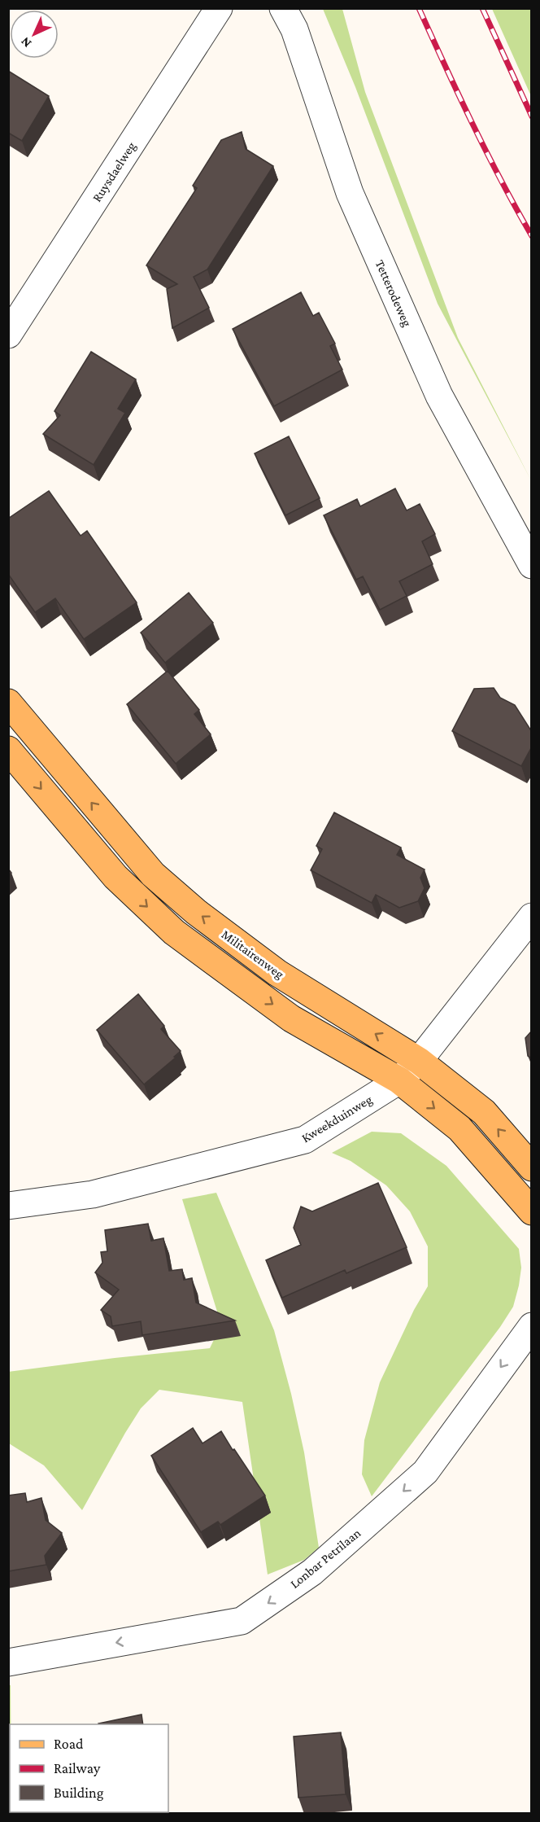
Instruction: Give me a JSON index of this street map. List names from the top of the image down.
{
  "streets": {
    "main road": ["Militairenweg"],
    "street": [
      "Ruysdaelweg",
      "Tetterodeweg",
      "Kweekduinweg",
      "Lonbar Petrilaan"
    ]
  },
  "crossings": [
    ["Militairenweg", "Kweekduinweg"]
  ],
  "one_way": ["Lonbar Petrilaan"],
  "legend": ["Road", "Railway", "Building"],
  "north": "bottom left"
}
